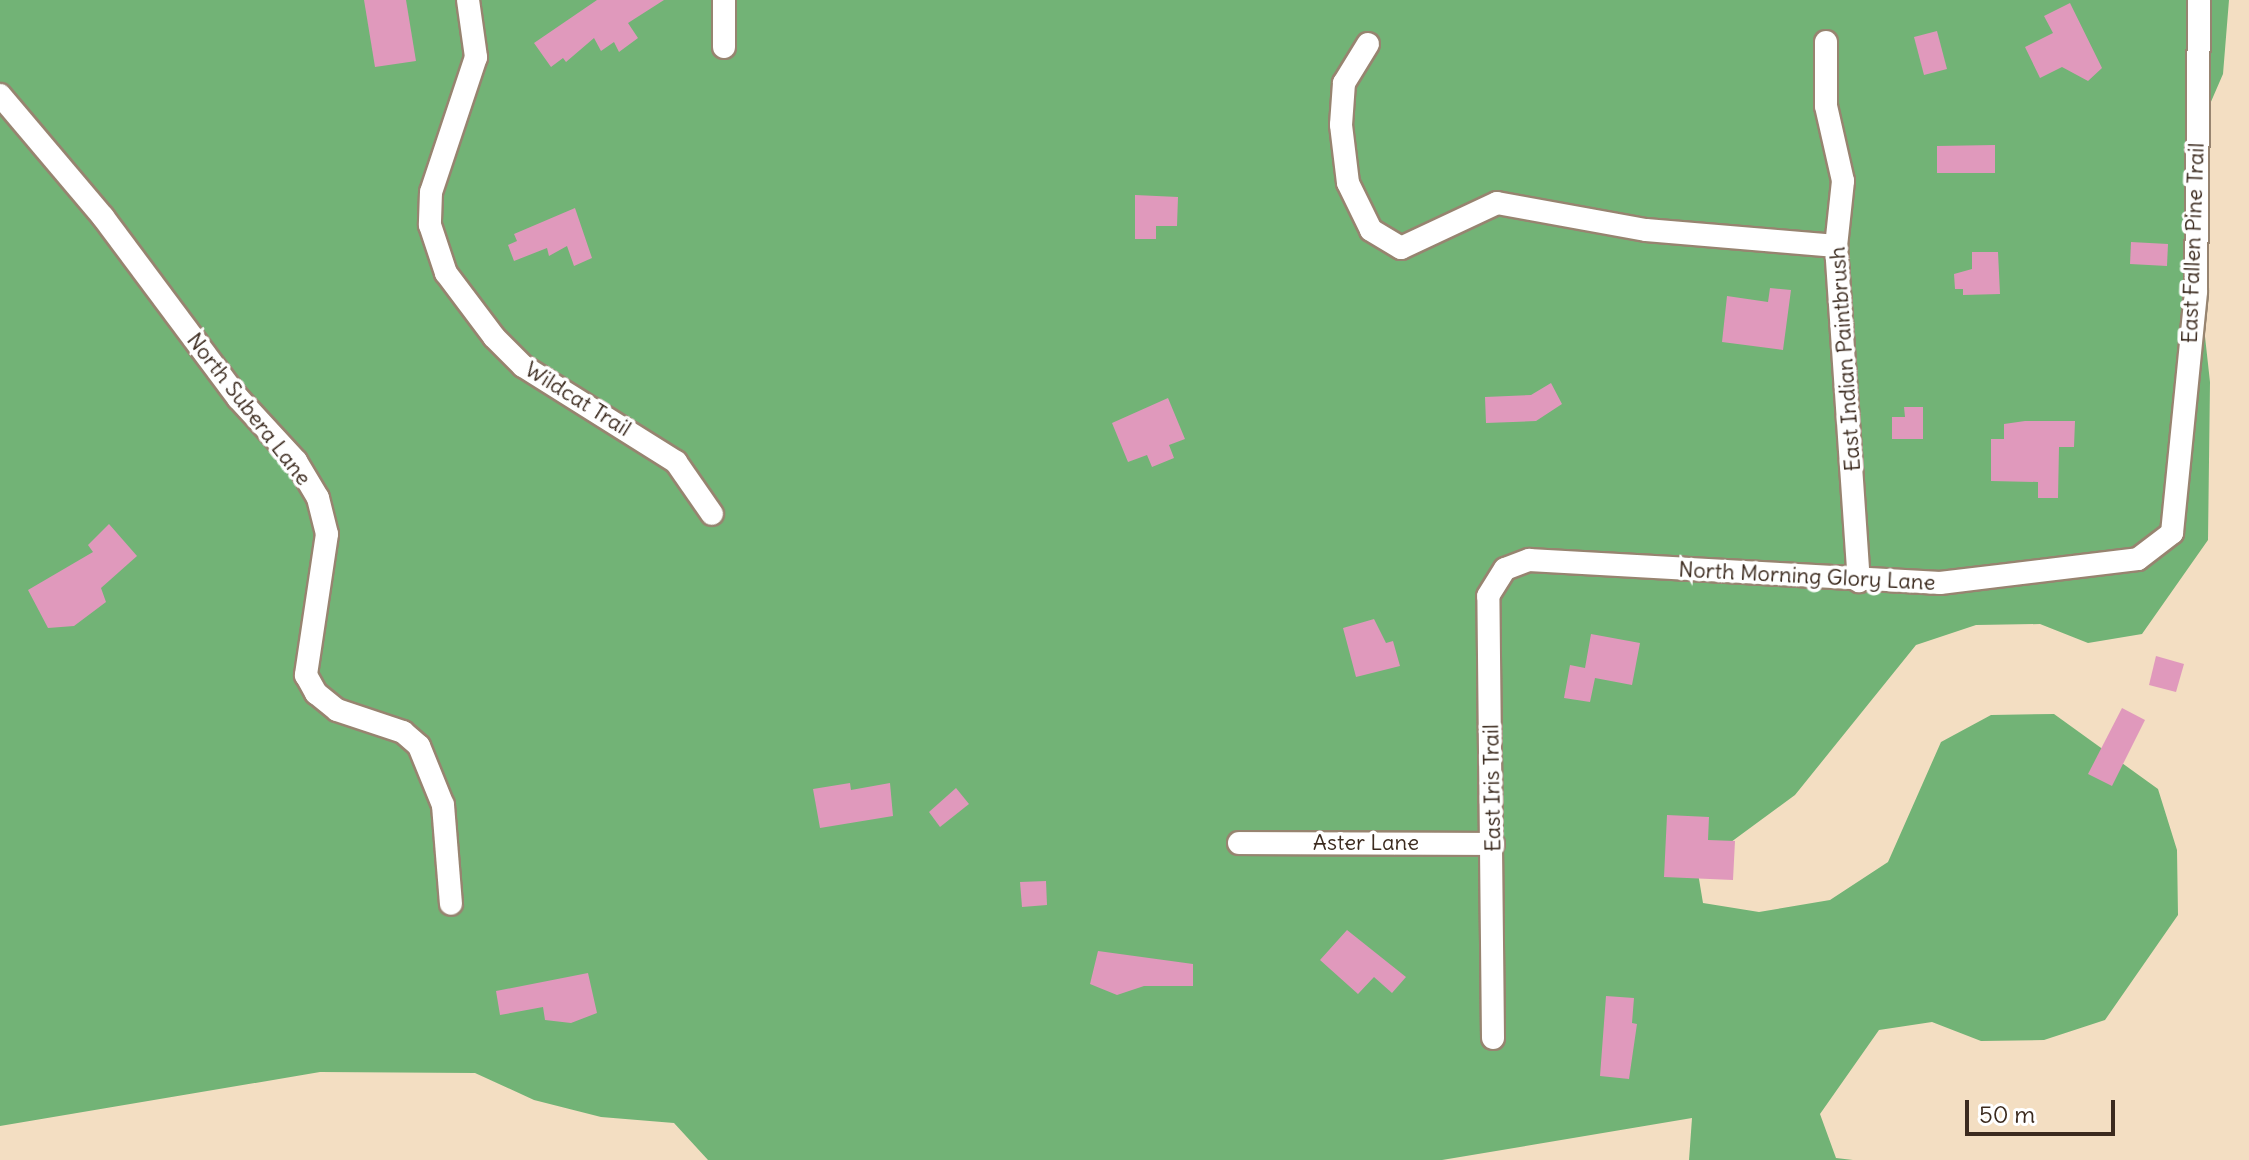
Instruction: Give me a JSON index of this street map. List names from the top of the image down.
{
  "streets": {
    "street": [
      "East Fallen Pine Trail",
      "East Indian Paintbrush",
      "Wildcat Trail",
      "North Subera Lane",
      "North Morning Glory Lane",
      "East Iris Trail",
      "Aster Lane"
    ]
  },
  "crossings": [
    ["East Fallen Pine Trail", "North Morning Glory Lane"],
    ["East Indian Paintbrush", "North Morning Glory Lane"],
    ["North Morning Glory Lane", "East Iris Trail"],
    ["East Iris Trail", "Aster Lane"]
  ],
  "scale_bar": "50 m"
}
